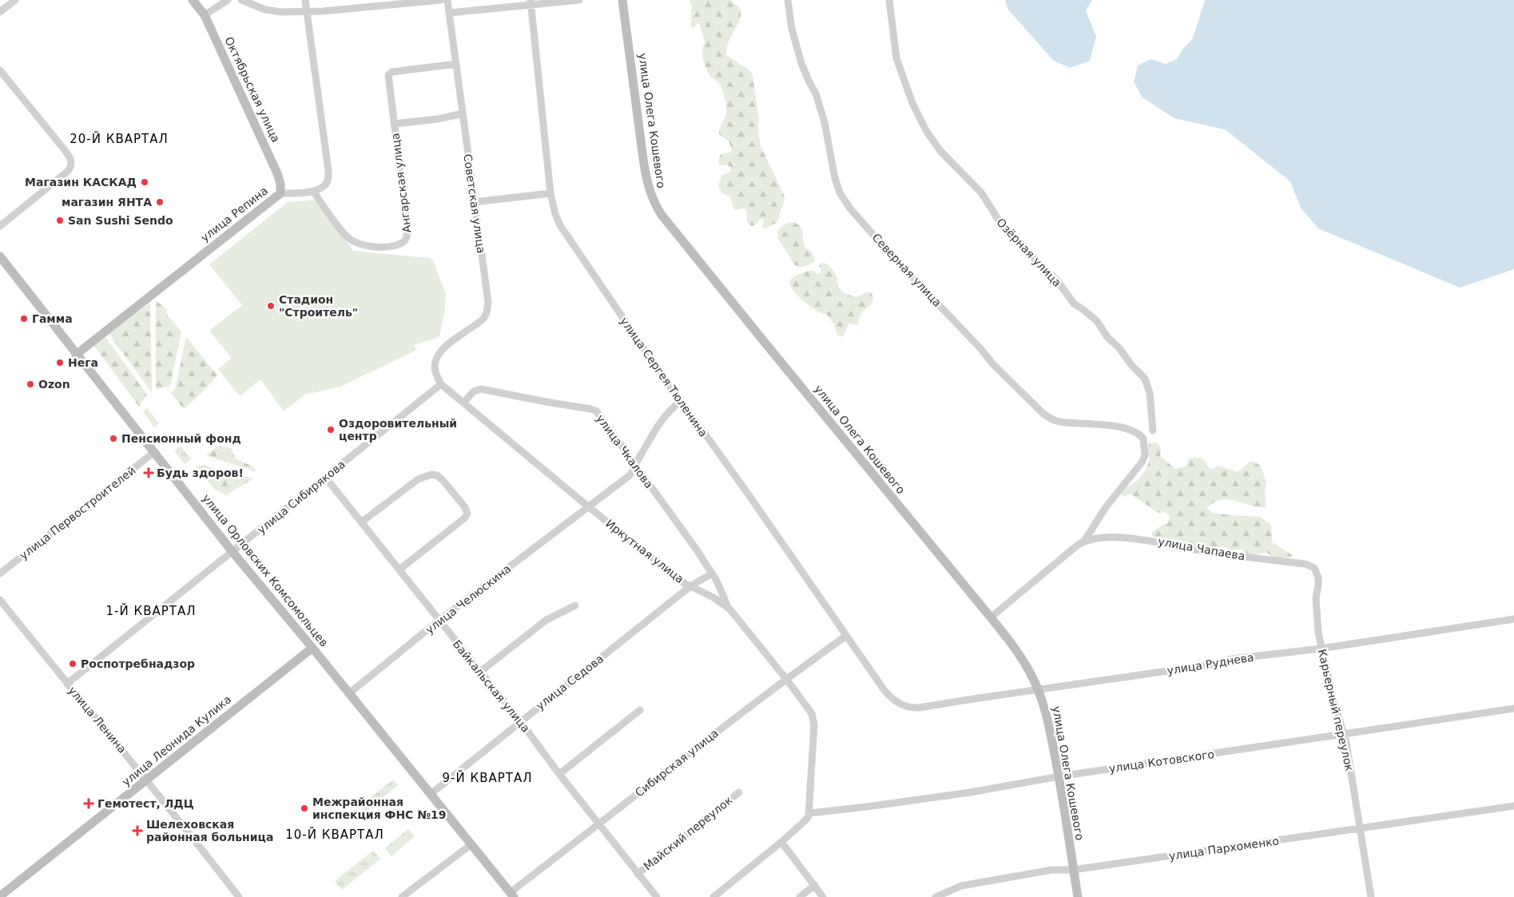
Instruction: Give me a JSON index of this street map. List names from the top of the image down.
{
  "streets": {
    "street": [
      "Октябрьская улица",
      "улица Олега Кошевого",
      "Ангарская улица",
      "Советская улица",
      "улица Репина",
      "Озёрная улица",
      "Северная улица",
      "улица Сергея Тюленина",
      "улица Чкалова",
      "улица Сибирякова",
      "улица Первостроителей",
      "улица Чапаева",
      "Иркутная улица",
      "улица Орловских Комсомольцев",
      "улица Челюскина",
      "улица Руднева",
      "улица Седова",
      "Байкальская улица",
      "Карьерный переулок",
      "улица Ленина",
      "улица Леонида Кулика",
      "улица Котовского",
      "Сибирская улица",
      "Майский переулок",
      "улица Пархоменко"
    ]
  },
  "crossings": [
    ["Октябрьская улица", "улица Репина"],
    ["улица Олега Кошевого", "улица Руднева"],
    ["улица Олега Кошевого", "улица Котовского"],
    ["улица Олега Кошевого", "улица Пархоменко"],
    ["Ангарская улица", "Советская улица"],
    ["Ангарская улица", "улица Репина"],
    ["Советская улица", "улица Сибирякова"],
    ["Советская улица", "Иркутная улица"],
    ["улица Репина", "улица Орловских Комсомольцев"],
    ["Северная улица", "улица Чапаева"],
    ["улица Сергея Тюленина", "улица Челюскина"],
    ["улица Сергея Тюленина", "улица Руднева"],
    ["улица Сергея Тюленина", "Сибирская улица"],
    ["улица Чкалова", "Иркутная улица"],
    ["улица Чкалова", "улица Челюскина"],
    ["улица Чкалова", "улица Седова"],
    ["улица Сибирякова", "Иркутная улица"],
    ["улица Сибирякова", "улица Орловских Комсомольцев"],
    ["улица Сибирякова", "Байкальская улица"],
    ["улица Сибирякова", "улица Ленина"],
    ["улица Первостроителей", "улица Орловских Комсомольцев"],
    ["улица Чапаева", "Карьерный переулок"],
    ["Иркутная улица", "улица Челюскина"],
    ["Иркутная улица", "улица Седова"],
    ["Иркутная улица", "улица Котовского"],
    ["Иркутная улица", "Сибирская улица"],
    ["улица Орловских Комсомольцев", "улица Челюскина"],
    ["улица Орловских Комсомольцев", "улица Седова"],
    ["улица Орловских Комсомольцев", "улица Леонида Кулика"],
    ["улица Орловских Комсомольцев", "Сибирская улица"],
    ["улица Челюскина", "Байкальская улица"],
    ["улица Руднева", "Карьерный переулок"],
    ["улица Седова", "Байкальская улица"],
    ["Байкальская улица", "Сибирская улица"],
    ["Байкальская улица", "Майский переулок"],
    ["Карьерный переулок", "улица Котовского"],
    ["Карьерный переулок", "улица Пархоменко"],
    ["улица Ленина", "улица Леонида Кулика"]
  ],
  "districts": [
    "20-Й КВАРТАЛ",
    "1-Й КВАРТАЛ",
    "9-Й КВАРТАЛ",
    "10-Й КВАРТАЛ"
  ],
  "places": {
    "other": [
      "Магазин КАСКАД",
      "магазин ЯНТА",
      "San Sushi Sendo",
      "Стадион \"Строитель\"",
      "Гамма",
      "Нега",
      "Ozon",
      "Оздоровительный центр",
      "Пенсионный фонд",
      "Роспотребнадзор",
      "Межрайонная инспекция ФНС №19"
    ],
    "health": ["Будь здоров!", "Гемотест, ЛДЦ", "Шелеховская районная больница"]
  }
}
